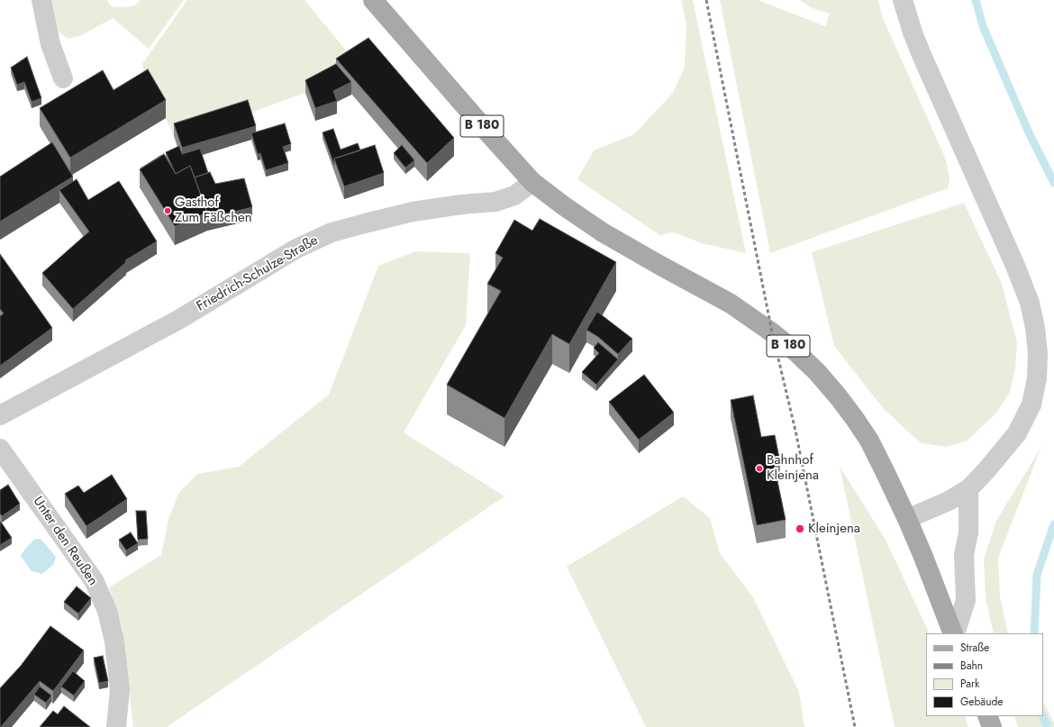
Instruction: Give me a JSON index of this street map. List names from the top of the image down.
{
  "streets": {
    "main road": ["B 180"],
    "street": ["Friedrich-Schulze-Straße", "Unter den Reußen"]
  },
  "crossings": [
    ["B 180", "Friedrich-Schulze-Straße"]
  ],
  "places": ["Gasthof Zum Fäßchen", "Bahnhof Kleinjena", "Kleinjena"],
  "legend": [
    "Straße",
    "Bahn",
    "Park",
    "Gebäude"
  ]
}
